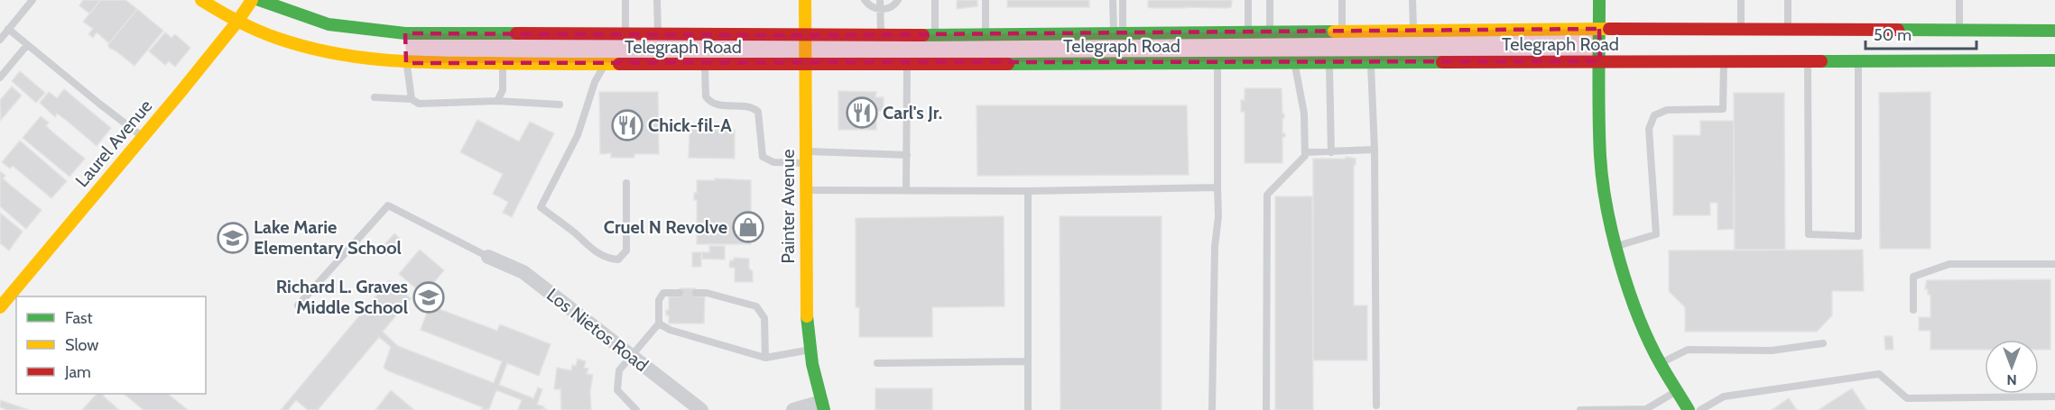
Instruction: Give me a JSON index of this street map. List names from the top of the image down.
{
  "streets": {
    "main road": ["Telegraph Road", "Laurel Avenue", "Painter Avenue"],
    "street": ["Los Nietos Road"]
  },
  "crossings": [
    ["Telegraph Road", "Laurel Avenue"],
    ["Telegraph Road", "Painter Avenue"]
  ],
  "places": {
    "restaurant": ["Carl's Jr.", "Chick-fil-A"],
    "shop": ["Cruel N Revolve"],
    "school or university": ["Lake Marie Elementary School", "Richard L. Graves Middle School"]
  },
  "legend": ["Fast", "Slow", "Jam"],
  "scale_bar": "50 m",
  "north": "bottom"
}
